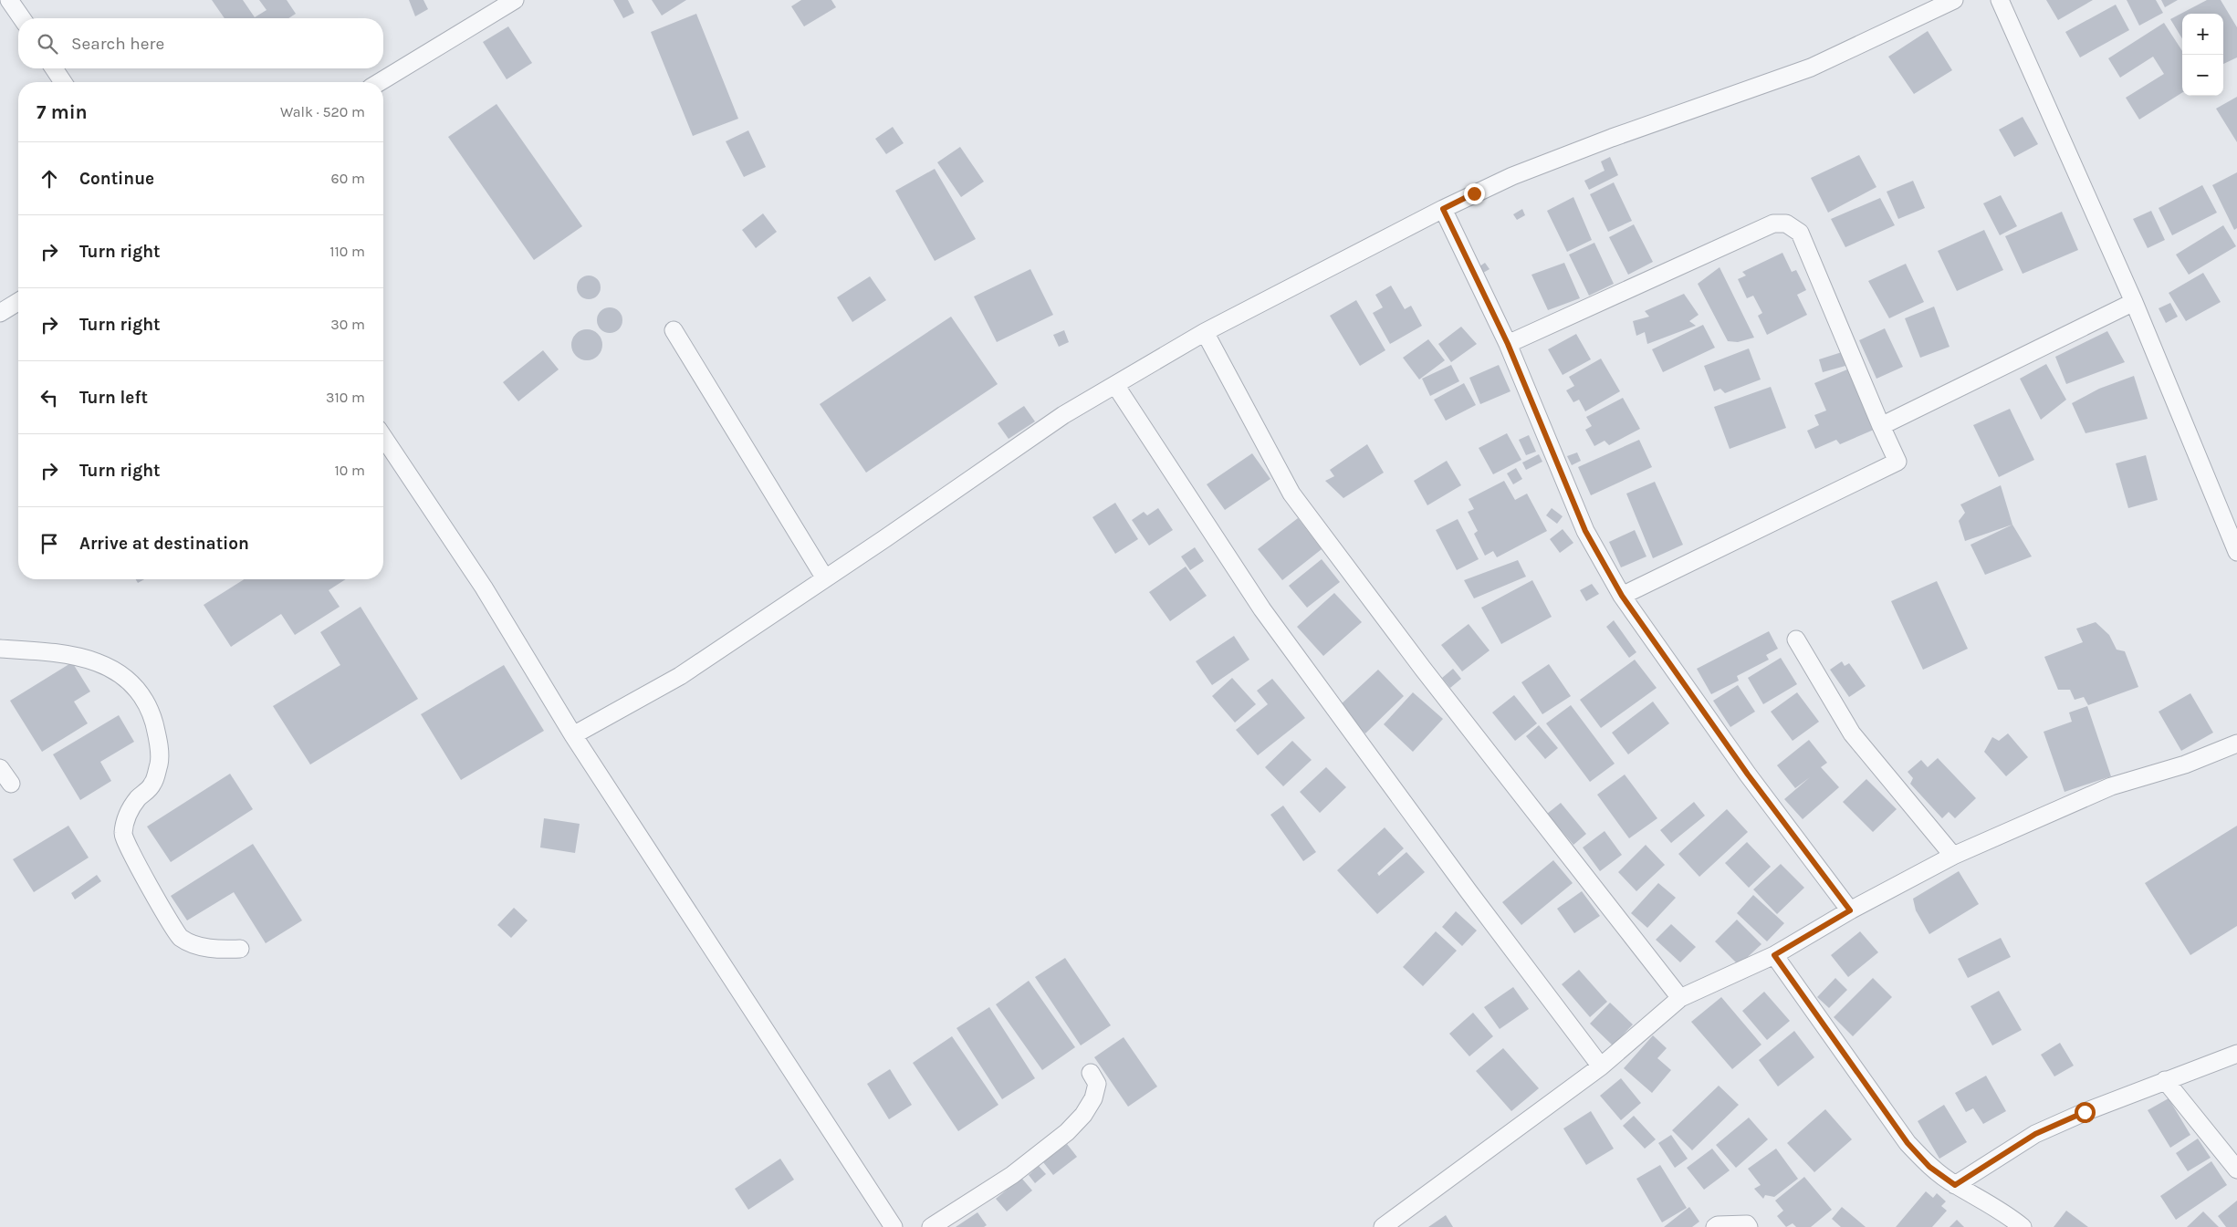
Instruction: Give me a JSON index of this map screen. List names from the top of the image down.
{
  "page": {
    "map_buttons": ["+", "−"],
    "search": "Search here",
    "heading": ["7 min", "Walk · 520 m"],
    "list": [
      ["Continue", "60 m"],
      ["Turn right", "110 m"],
      ["Turn right", "30 m"],
      ["Turn left", "310 m"],
      ["Turn right", "10 m"],
      "Arrive at destination"
    ]
  }
}
